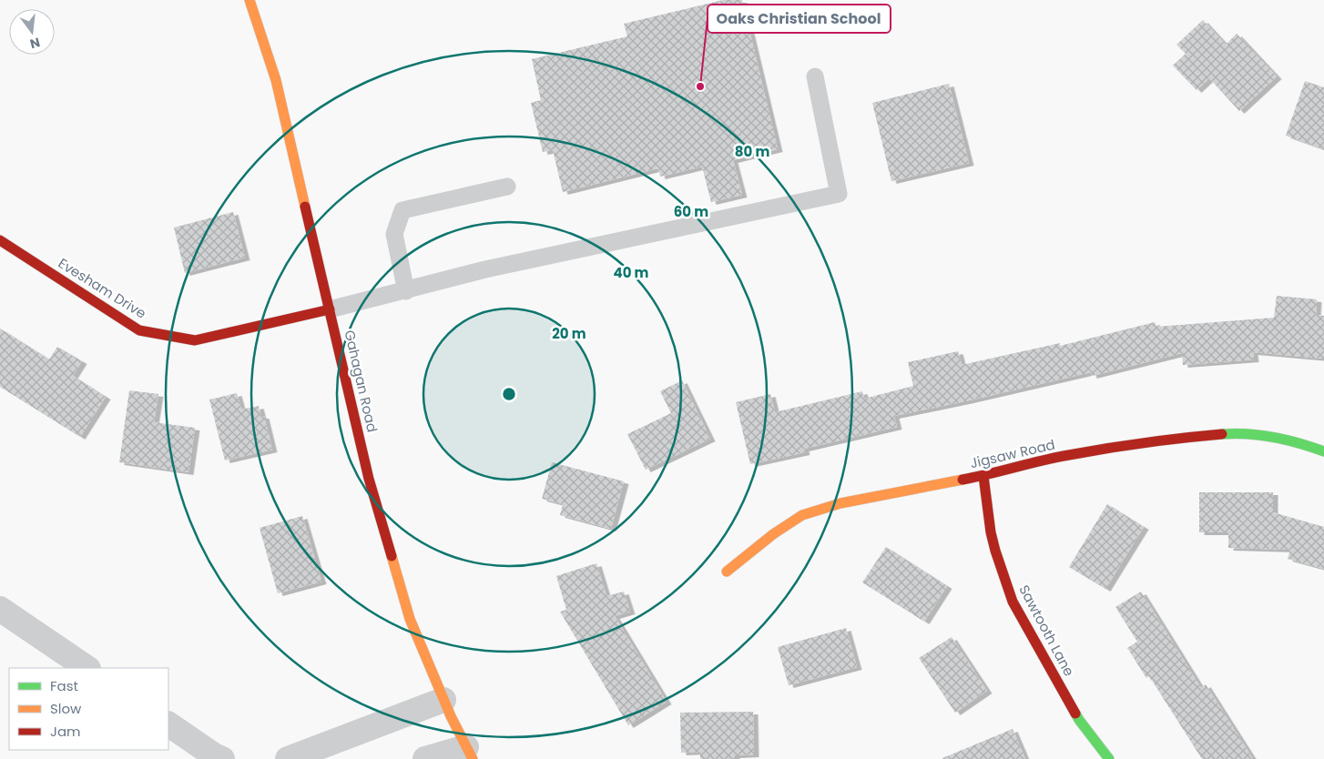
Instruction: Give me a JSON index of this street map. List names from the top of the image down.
{
  "streets": {
    "street": [
      "Evesham Drive",
      "Gahagan Road",
      "Jigsaw Road",
      "Sawtooth Lane"
    ]
  },
  "crossings": [
    ["Evesham Drive", "Gahagan Road"],
    ["Jigsaw Road", "Sawtooth Lane"]
  ],
  "places": ["Oaks Christian School"],
  "legend": ["Fast", "Slow", "Jam"],
  "north": "bottom",
  "rings": [
    "80 m",
    "60 m",
    "40 m",
    "20 m"
  ]
}
